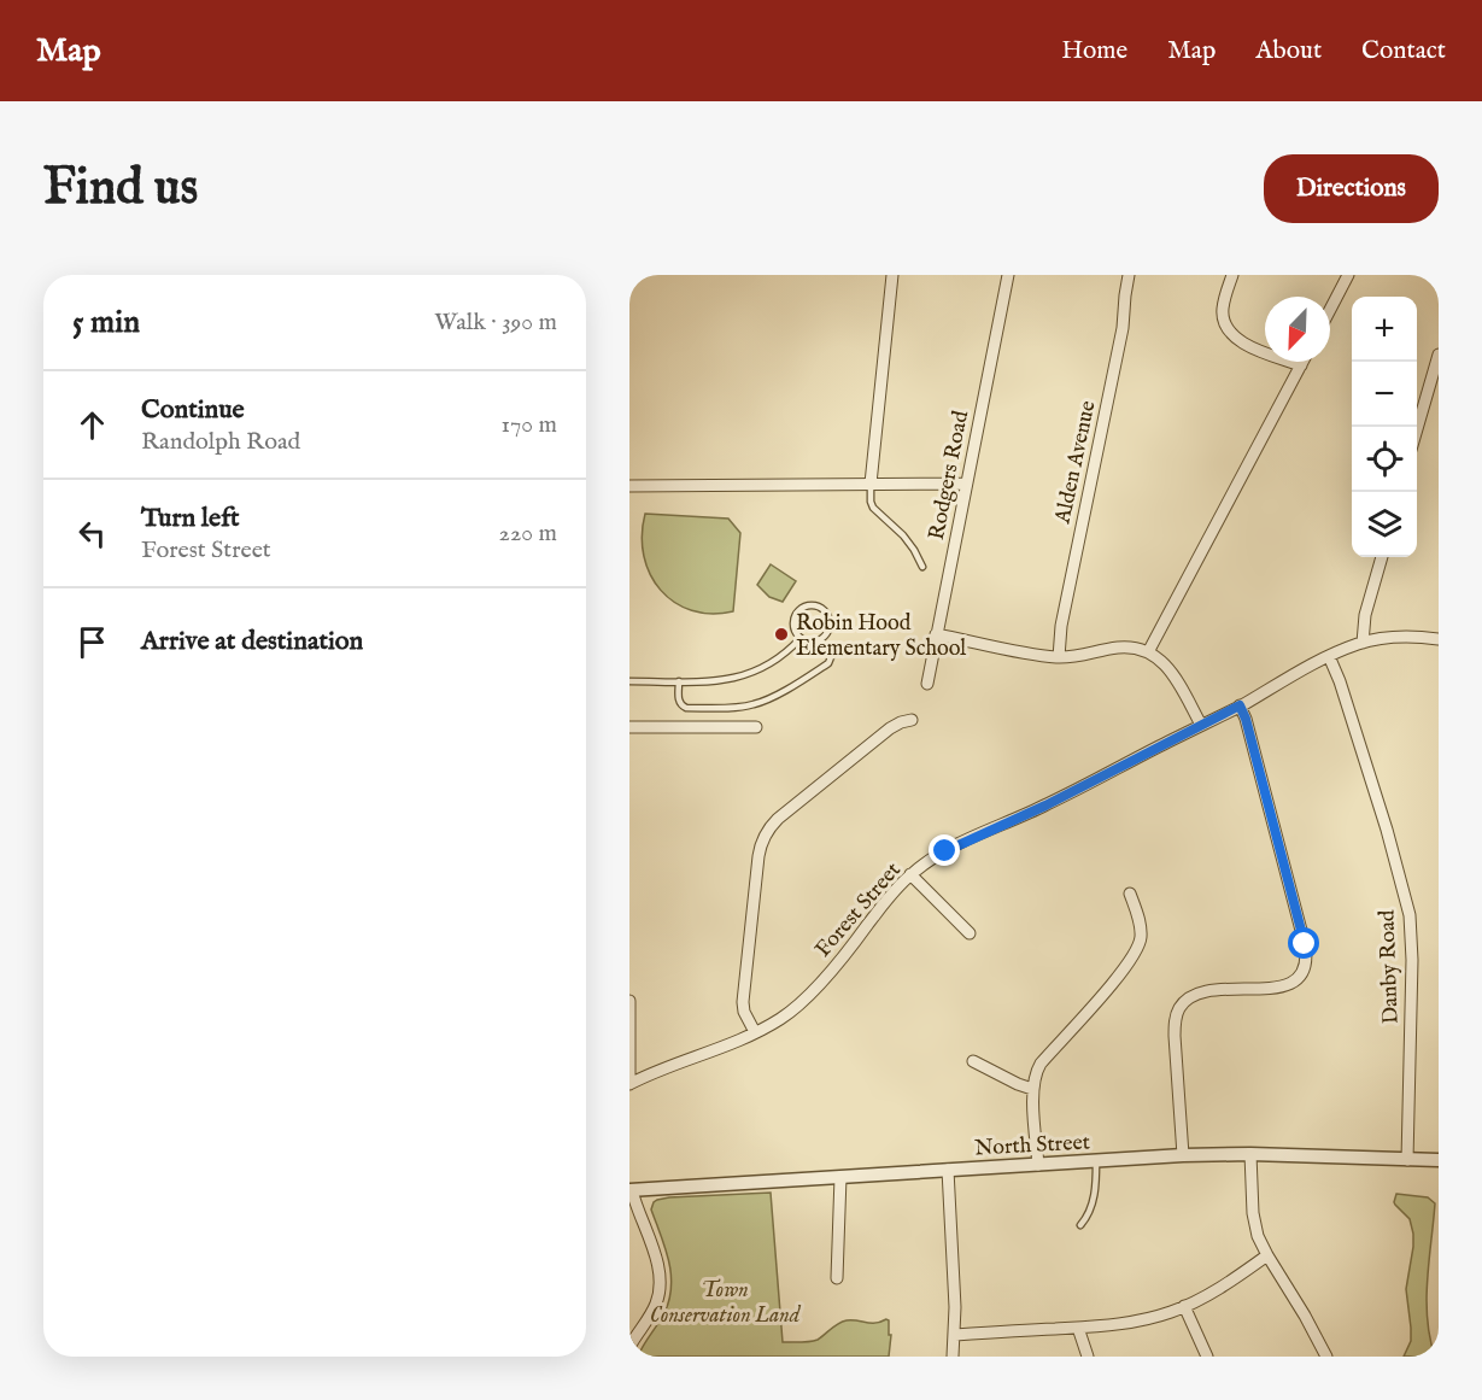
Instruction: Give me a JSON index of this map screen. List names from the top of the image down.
{
  "streets": {
    "street": [
      "Alden Avenue",
      "Rodgers Road",
      "Forest Street",
      "Danby Road",
      "North Street"
    ]
  },
  "crossings": [
    ["Forest Street", "Danby Road"],
    ["Danby Road", "North Street"]
  ],
  "parks": ["Town Conservation Land"],
  "places": ["Robin Hood Elementary School"],
  "north": "bottom left",
  "page": {
    "header": "Map",
    "nav": [
      "Home",
      "Map",
      "About",
      "Contact"
    ],
    "buttons": "Directions",
    "title": "Find us",
    "heading": ["5 min", "Walk · 390 m"],
    "map_buttons": ["+", "−"],
    "list": [
      ["Continue", "Randolph Road", "170 m"],
      ["Turn left", "Forest Street", "220 m"],
      "Arrive at destination"
    ]
  }
}
